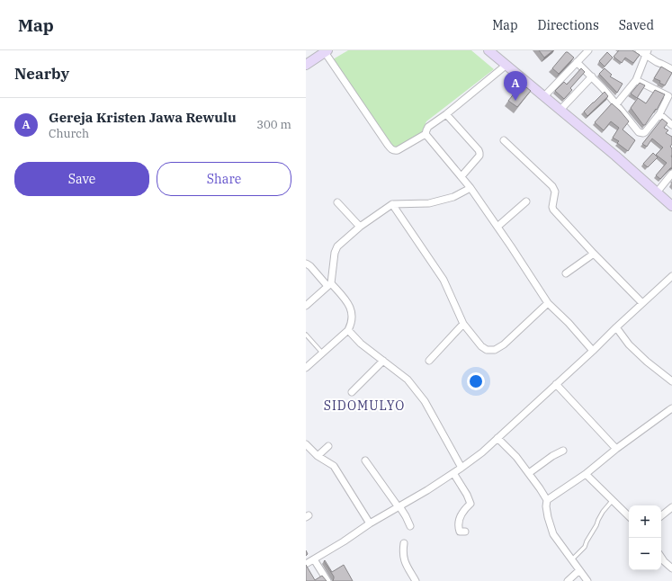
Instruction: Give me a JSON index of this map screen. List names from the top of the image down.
{
  "districts": ["SIDOMULYO"],
  "page": {
    "header": "Map",
    "nav": ["Map", "Directions", "Saved"],
    "heading": "Nearby",
    "pins": "A",
    "list": [
      {
        "mark": "A",
        "name": "Gereja Kristen Jawa Rewulu",
        "note": "Church",
        "value": "300 m"
      }
    ],
    "buttons": ["Save", "Share"],
    "map_buttons": ["+", "−"]
  }
}
